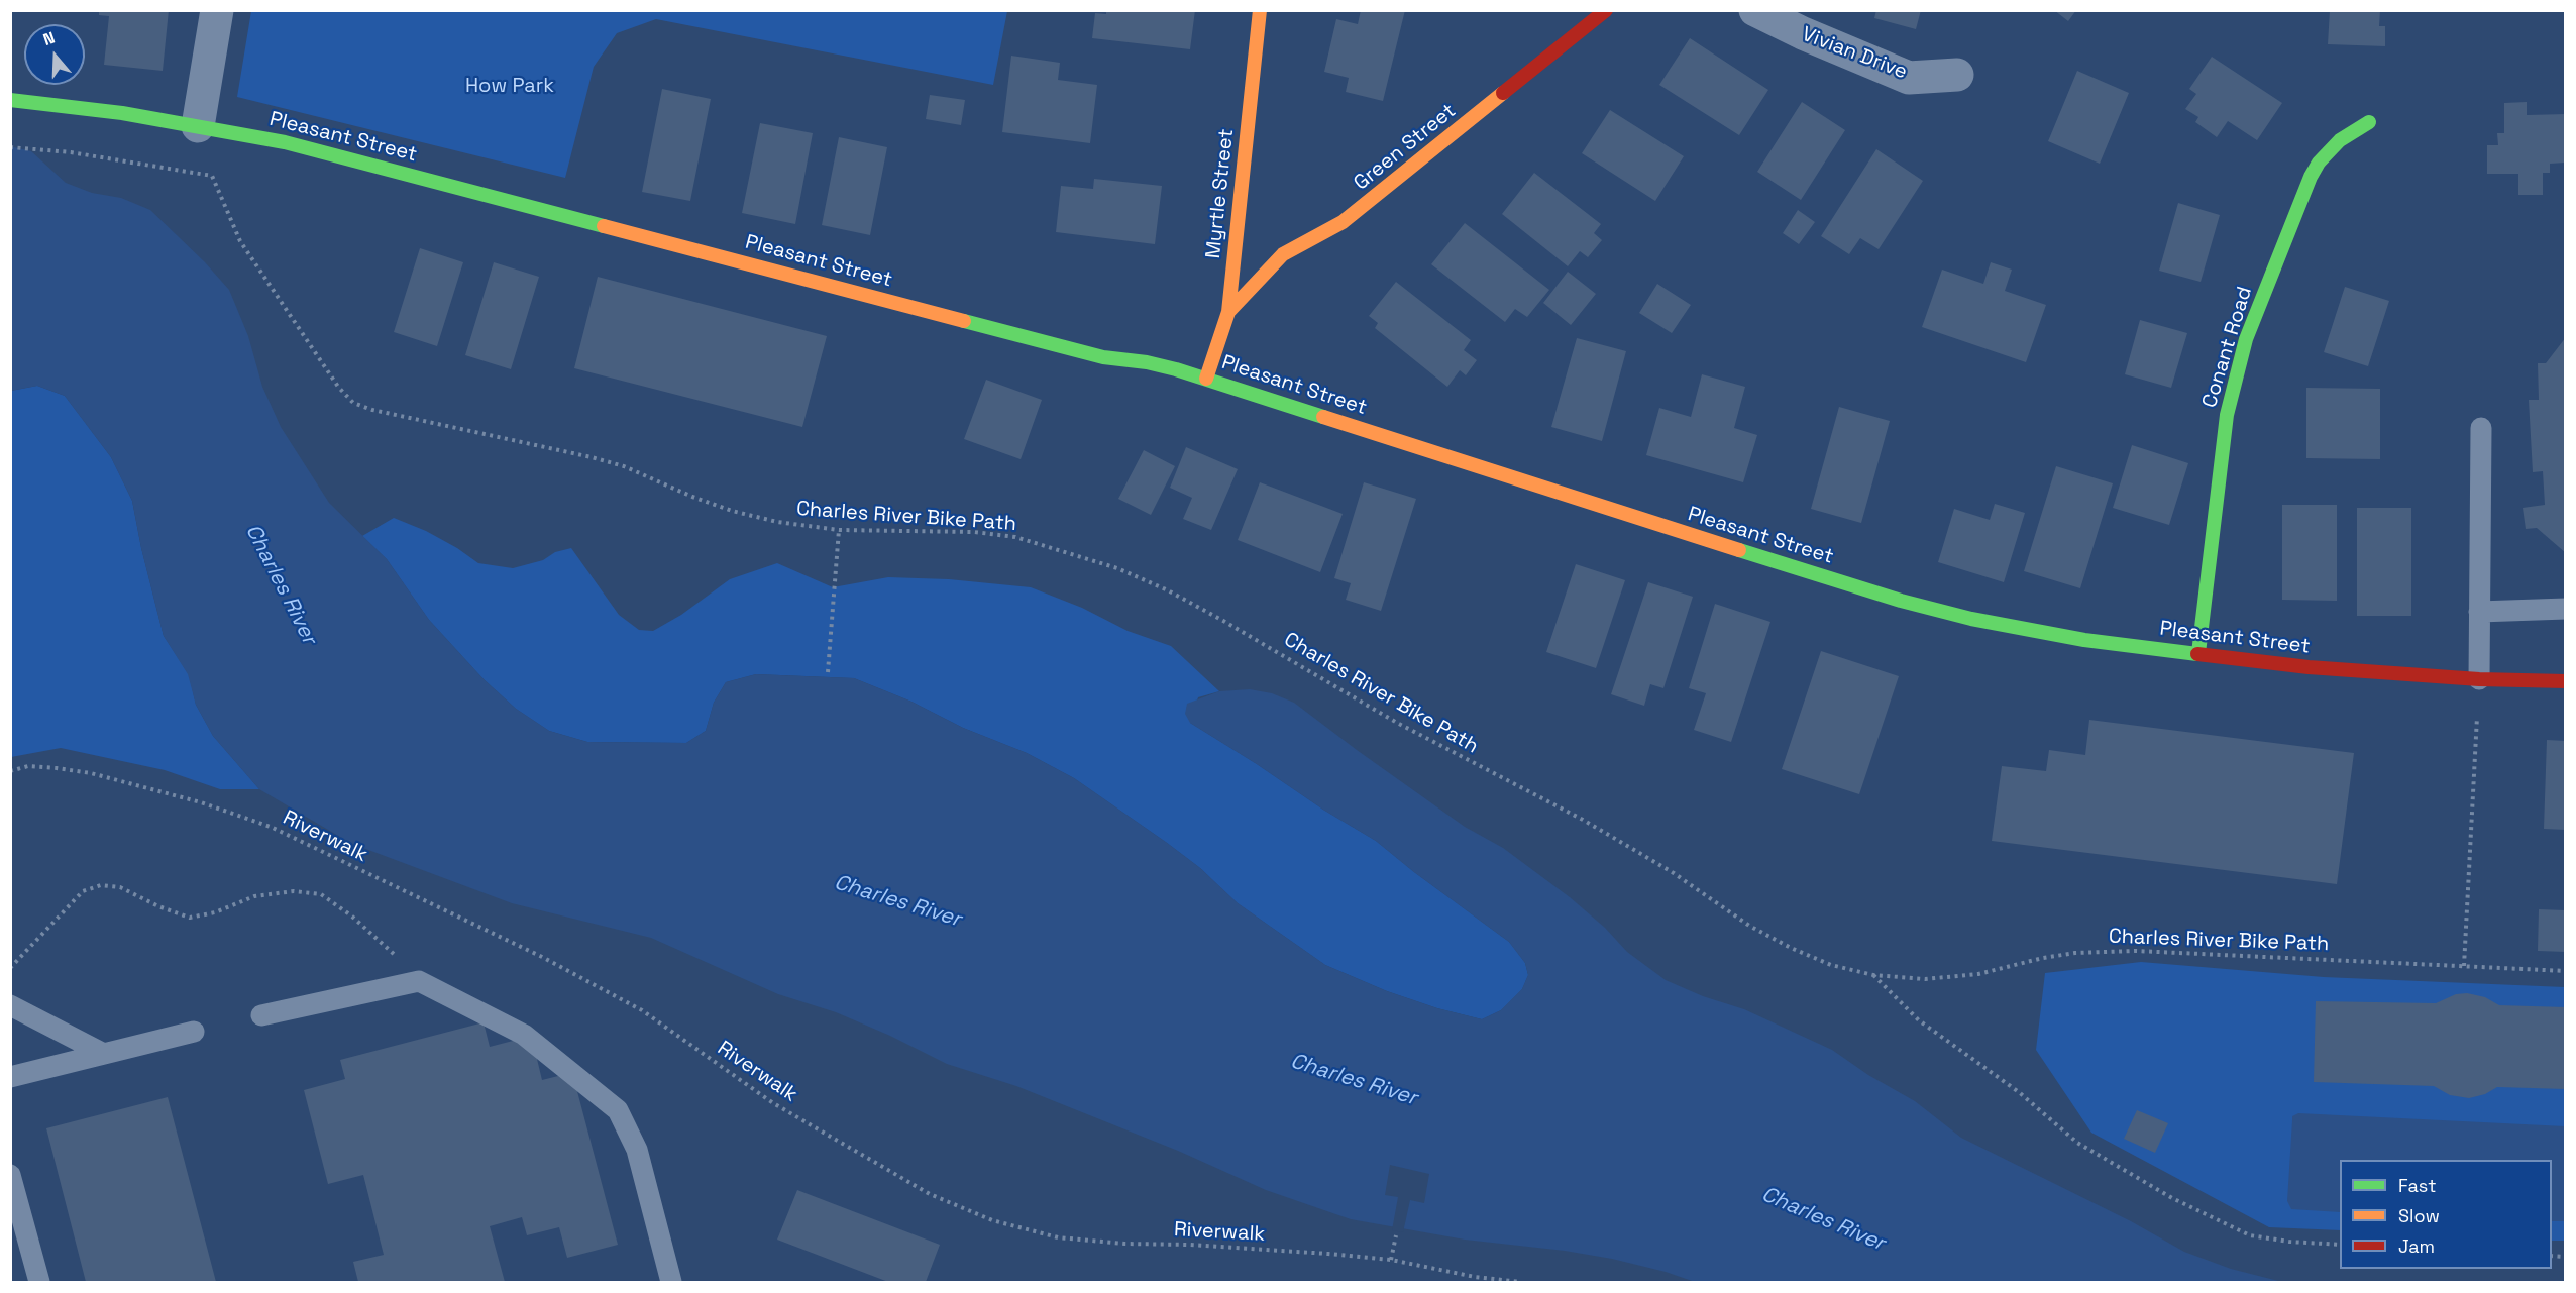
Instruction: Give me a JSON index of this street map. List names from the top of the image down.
{
  "streets": {
    "street": [
      "Vivian Drive",
      "Pleasant Street",
      "Green Street",
      "Myrtle Street",
      "Conant Road"
    ],
    "path": ["Charles River Bike Path", "Riverwalk"]
  },
  "crossings": [
    ["Pleasant Street", "Myrtle Street"],
    ["Pleasant Street", "Conant Road"],
    ["Green Street", "Myrtle Street"]
  ],
  "water": ["Charles River"],
  "parks": ["How Park"],
  "legend": ["Fast", "Slow", "Jam"],
  "north": "top"
}
